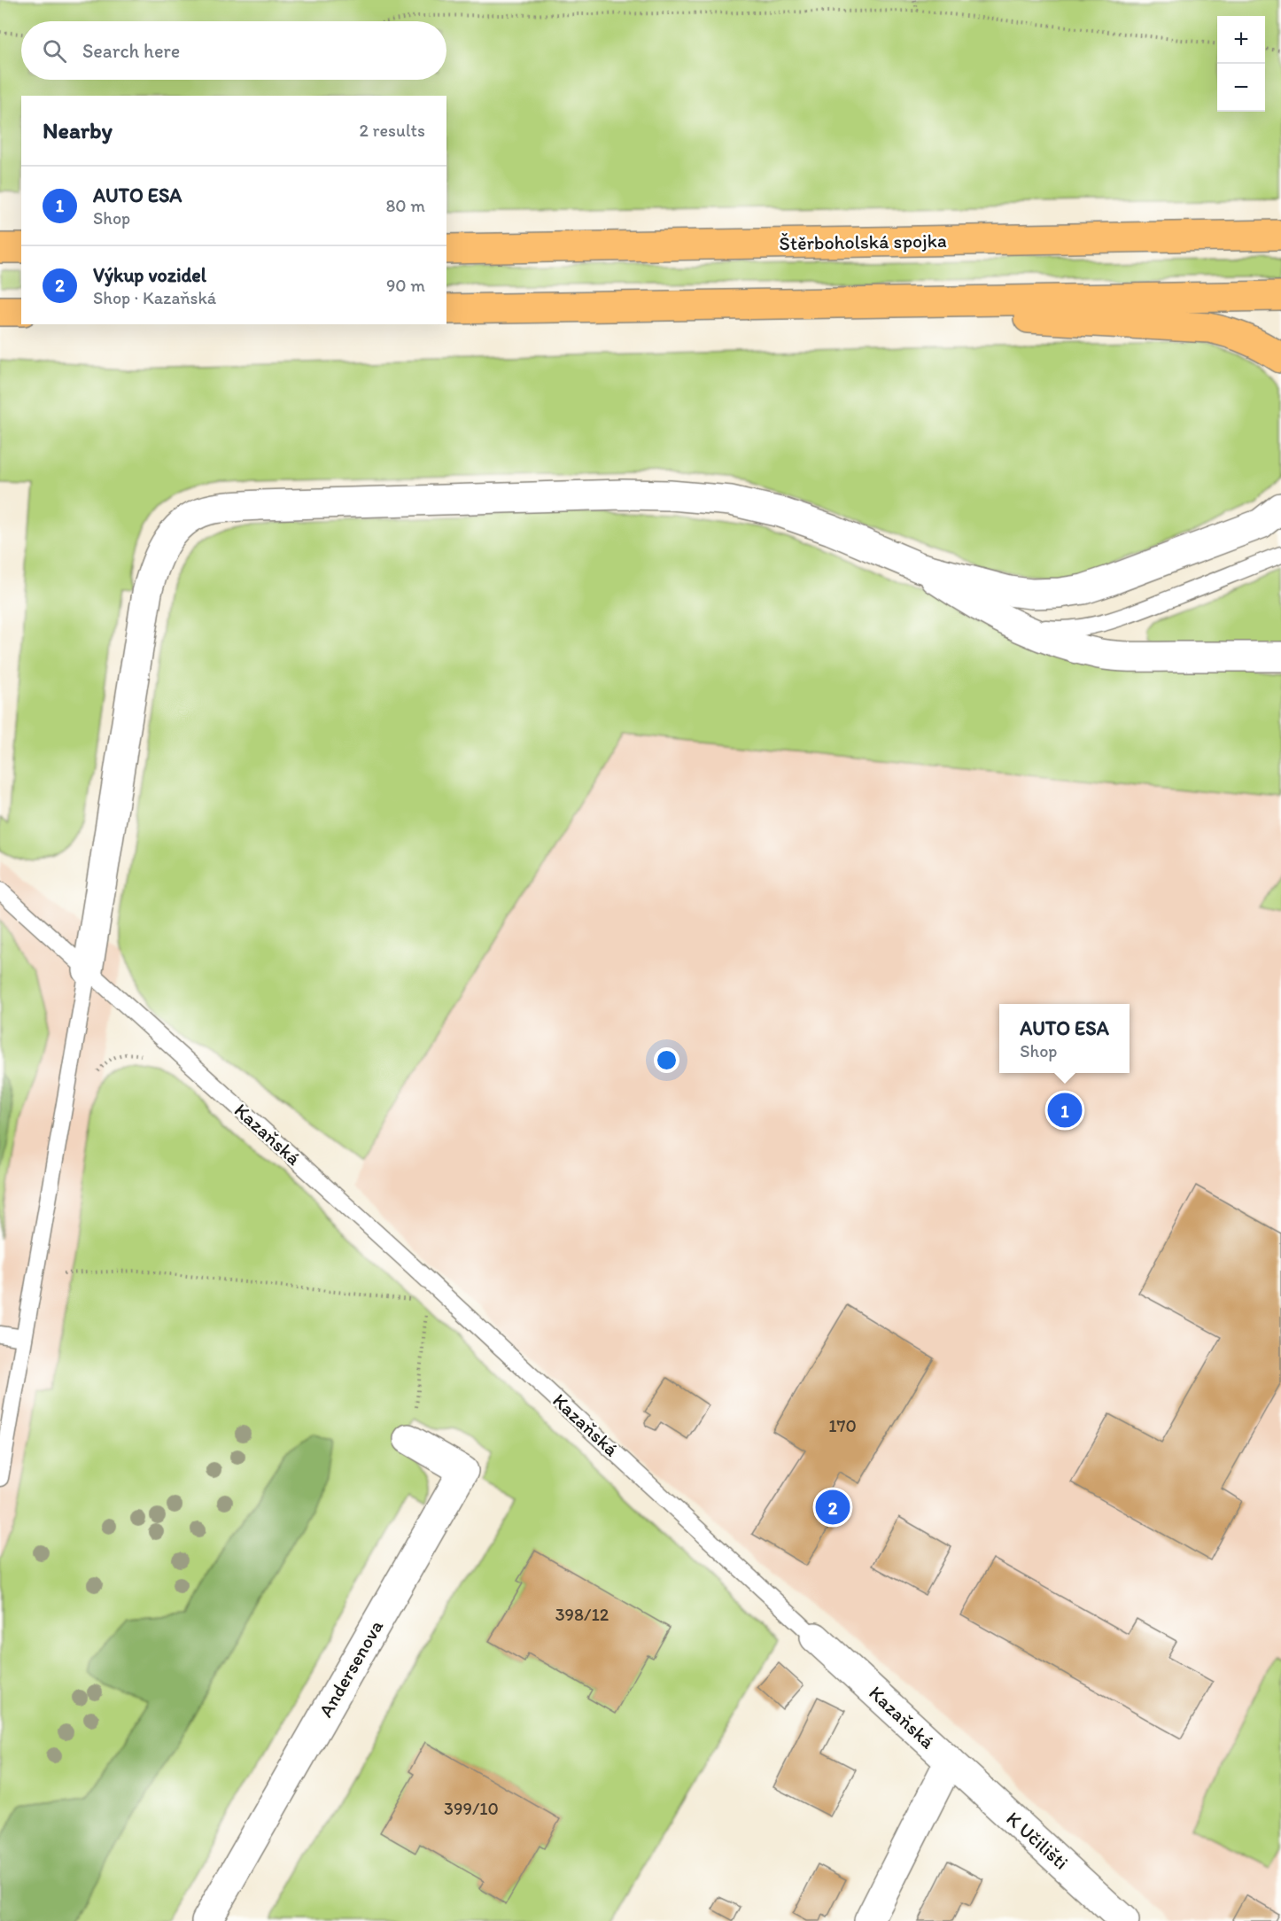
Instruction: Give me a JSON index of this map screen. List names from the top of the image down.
{
  "streets": {
    "highway": ["Štěrboholská spojka"],
    "street": ["Kazaňská", "Andersenova", "K Učilišti"]
  },
  "crossings": [
    ["Kazaňská", "K Učilišti"]
  ],
  "house_numbers": ["170", "398/12", "399/10"],
  "page": {
    "map_buttons": ["+", "−"],
    "search": "Search here",
    "heading": ["Nearby", "2 results"],
    "list": [
      {
        "mark": "1",
        "name": "AUTO ESA",
        "note": "Shop",
        "value": "80 m"
      },
      {
        "mark": "2",
        "name": "Výkup vozidel",
        "note": "Shop · Kazaňská",
        "value": "90 m"
      }
    ],
    "popup": ["AUTO ESA", "Shop"],
    "pins": ["1", "2"]
  }
}
